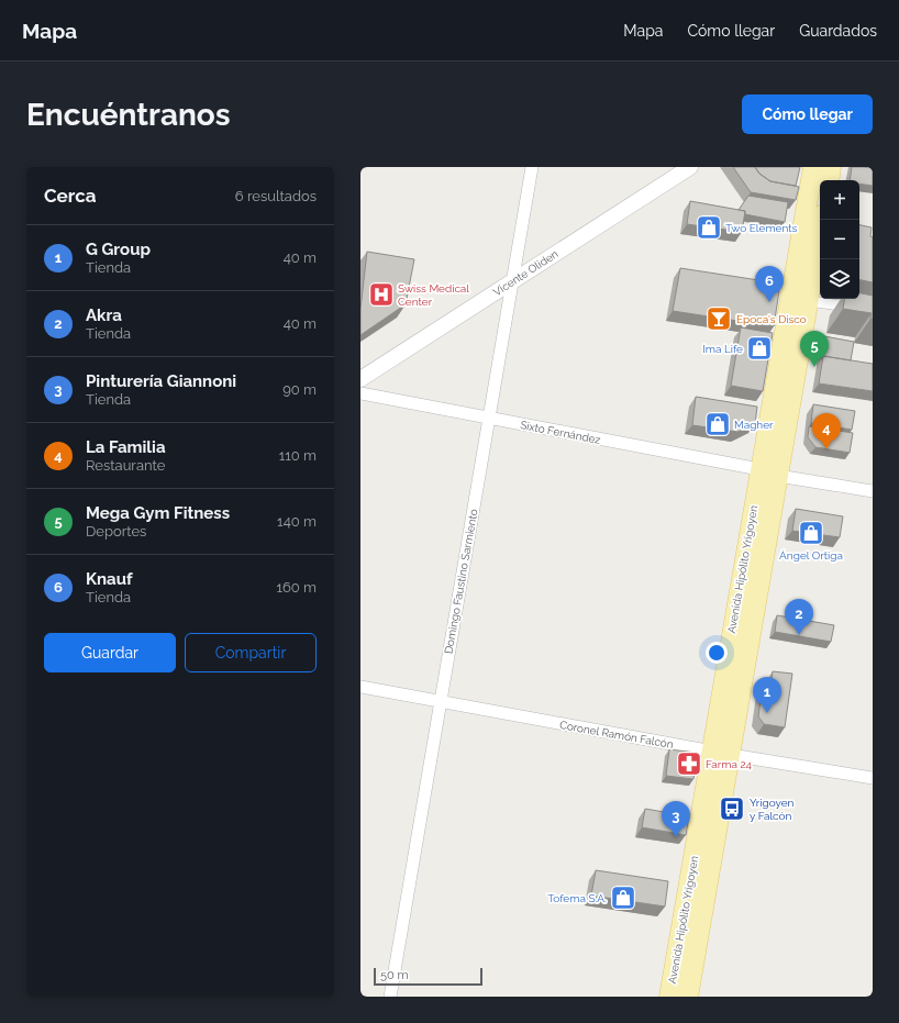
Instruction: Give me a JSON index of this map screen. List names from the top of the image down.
{
  "streets": {
    "main road": ["Avenida Hipólito Yrigoyen"],
    "street": [
      "Vicente Oliden",
      "Sixto Fernández",
      "Domingo Faustino Sarmiento",
      "Coronel Ramón Falcón"
    ]
  },
  "crossings": [
    ["Vicente Oliden", "Domingo Faustino Sarmiento"],
    ["Sixto Fernández", "Avenida Hipólito Yrigoyen"],
    ["Sixto Fernández", "Domingo Faustino Sarmiento"],
    ["Avenida Hipólito Yrigoyen", "Coronel Ramón Falcón"],
    ["Domingo Faustino Sarmiento", "Coronel Ramón Falcón"]
  ],
  "places": {
    "shop": [
      "Two Elements",
      "Ima Life",
      "Magher",
      "Ángel Ortiga",
      "Tofema S.A."
    ],
    "hospital": ["Swiss Medical Center"],
    "bar": ["Epoca's Disco"],
    "pharmacy": ["Farma 24"],
    "bus stop": ["Yrigoyen y Falcón"]
  },
  "scale_bar": "50 m",
  "page": {
    "header": "Mapa",
    "nav": ["Mapa", "Cómo llegar", "Guardados"],
    "buttons": [
      "Cómo llegar",
      ["Guardar", "Compartir"]
    ],
    "title": "Encuéntranos",
    "heading": ["Cerca", "6 resultados"],
    "map_buttons": ["+", "−"],
    "list": [
      {
        "mark": "1",
        "name": "G Group",
        "note": "Tienda",
        "value": "40 m"
      },
      {
        "mark": "2",
        "name": "Akra",
        "note": "Tienda",
        "value": "40 m"
      },
      {
        "mark": "3",
        "name": "Pinturería Giannoni",
        "note": "Tienda",
        "value": "90 m"
      },
      {
        "mark": "4",
        "name": "La Familia",
        "note": "Restaurante",
        "value": "110 m"
      },
      {
        "mark": "5",
        "name": "Mega Gym Fitness",
        "note": "Deportes",
        "value": "140 m"
      },
      {
        "mark": "6",
        "name": "Knauf",
        "note": "Tienda",
        "value": "160 m"
      }
    ],
    "pins": [
      "6",
      "5",
      "4",
      "2",
      "1",
      "3"
    ],
    "scale": "50 m"
  }
}
